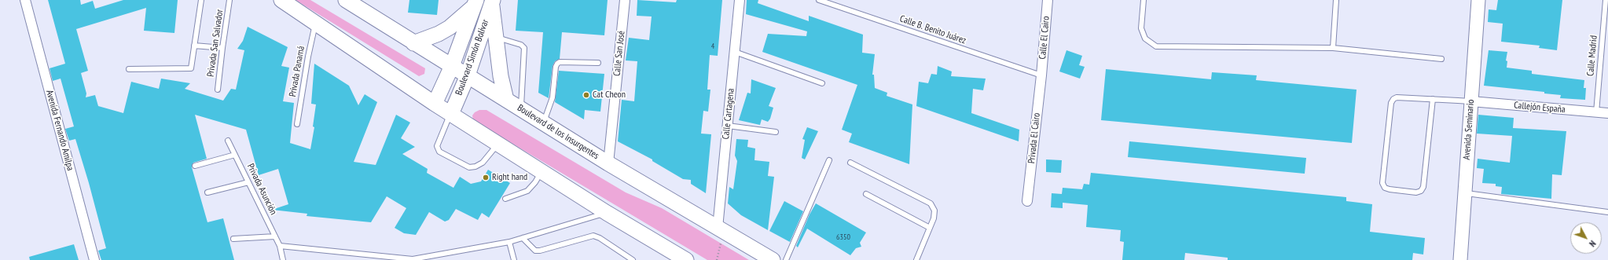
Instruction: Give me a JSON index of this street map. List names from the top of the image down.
{
  "streets": {
    "main road": ["Boulevard Simón Bolívar", "Boulevard de los Insurgentes"],
    "street": [
      "Calle El Cairo",
      "Calle San José",
      "Callejón España",
      "Calle Cartagena",
      "Avenida Seminario",
      "Avenida Fernando Amilpa",
      "Privada El Cairo"
    ],
    "lane": [
      "Calle B. Benito Juárez",
      "Privada San Salvador",
      "Calle Madrid",
      "Privada Panamá",
      "Privada Asunción"
    ]
  },
  "crossings": [
    ["Calle B. Benito Juárez", "Calle El Cairo"],
    ["Calle B. Benito Juárez", "Privada El Cairo"],
    ["Calle El Cairo", "Privada El Cairo"],
    ["Calle San José", "Boulevard de los Insurgentes"],
    ["Calle Madrid", "Callejón España"],
    ["Boulevard Simón Bolívar", "Boulevard de los Insurgentes"],
    ["Callejón España", "Avenida Seminario"],
    ["Calle Cartagena", "Boulevard de los Insurgentes"]
  ],
  "places": ["Cat Cheon", "Right hand"],
  "house_numbers": ["4", "6350"],
  "north": "bottom right"
}
